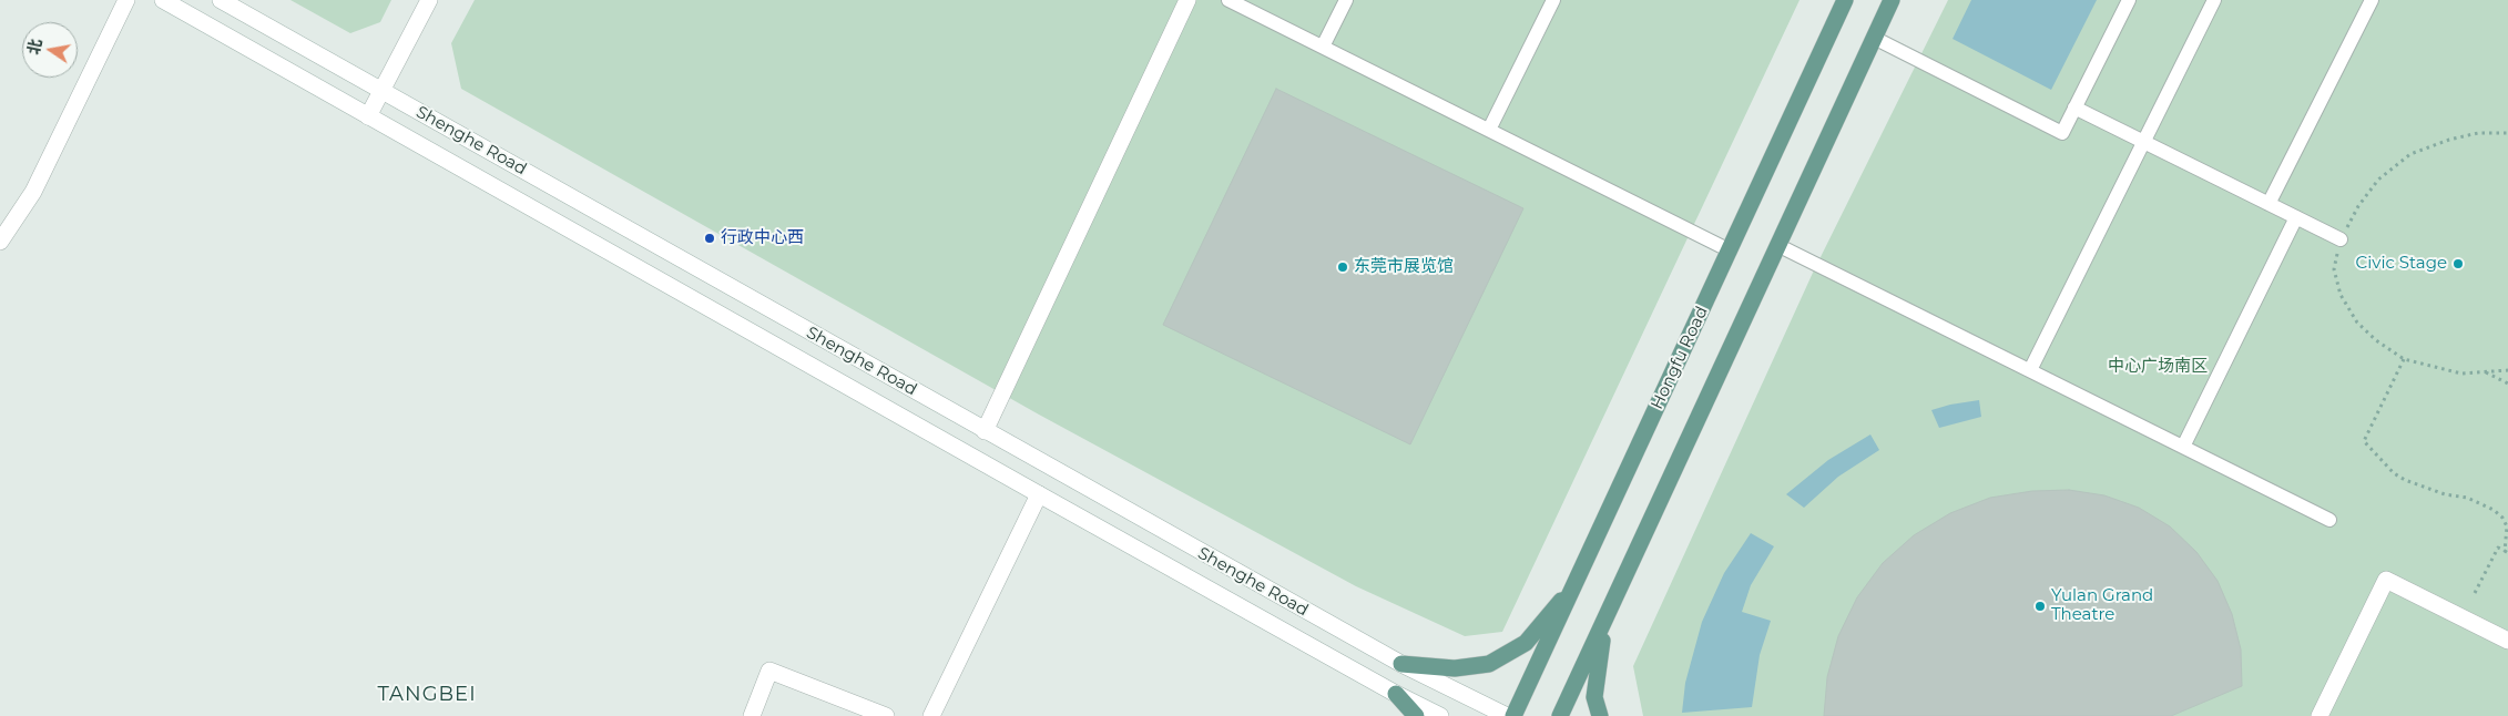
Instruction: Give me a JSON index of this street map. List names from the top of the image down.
{
  "streets": {
    "main road": ["Shenghe Road", "Hongfu Road"]
  },
  "districts": ["TANGBEI"],
  "parks": ["中心广场南区"],
  "places": [
    "行政中心西",
    "Civic Stage",
    "东莞市展览馆",
    "Yulan Grand Theatre"
  ],
  "north": "left"
}
